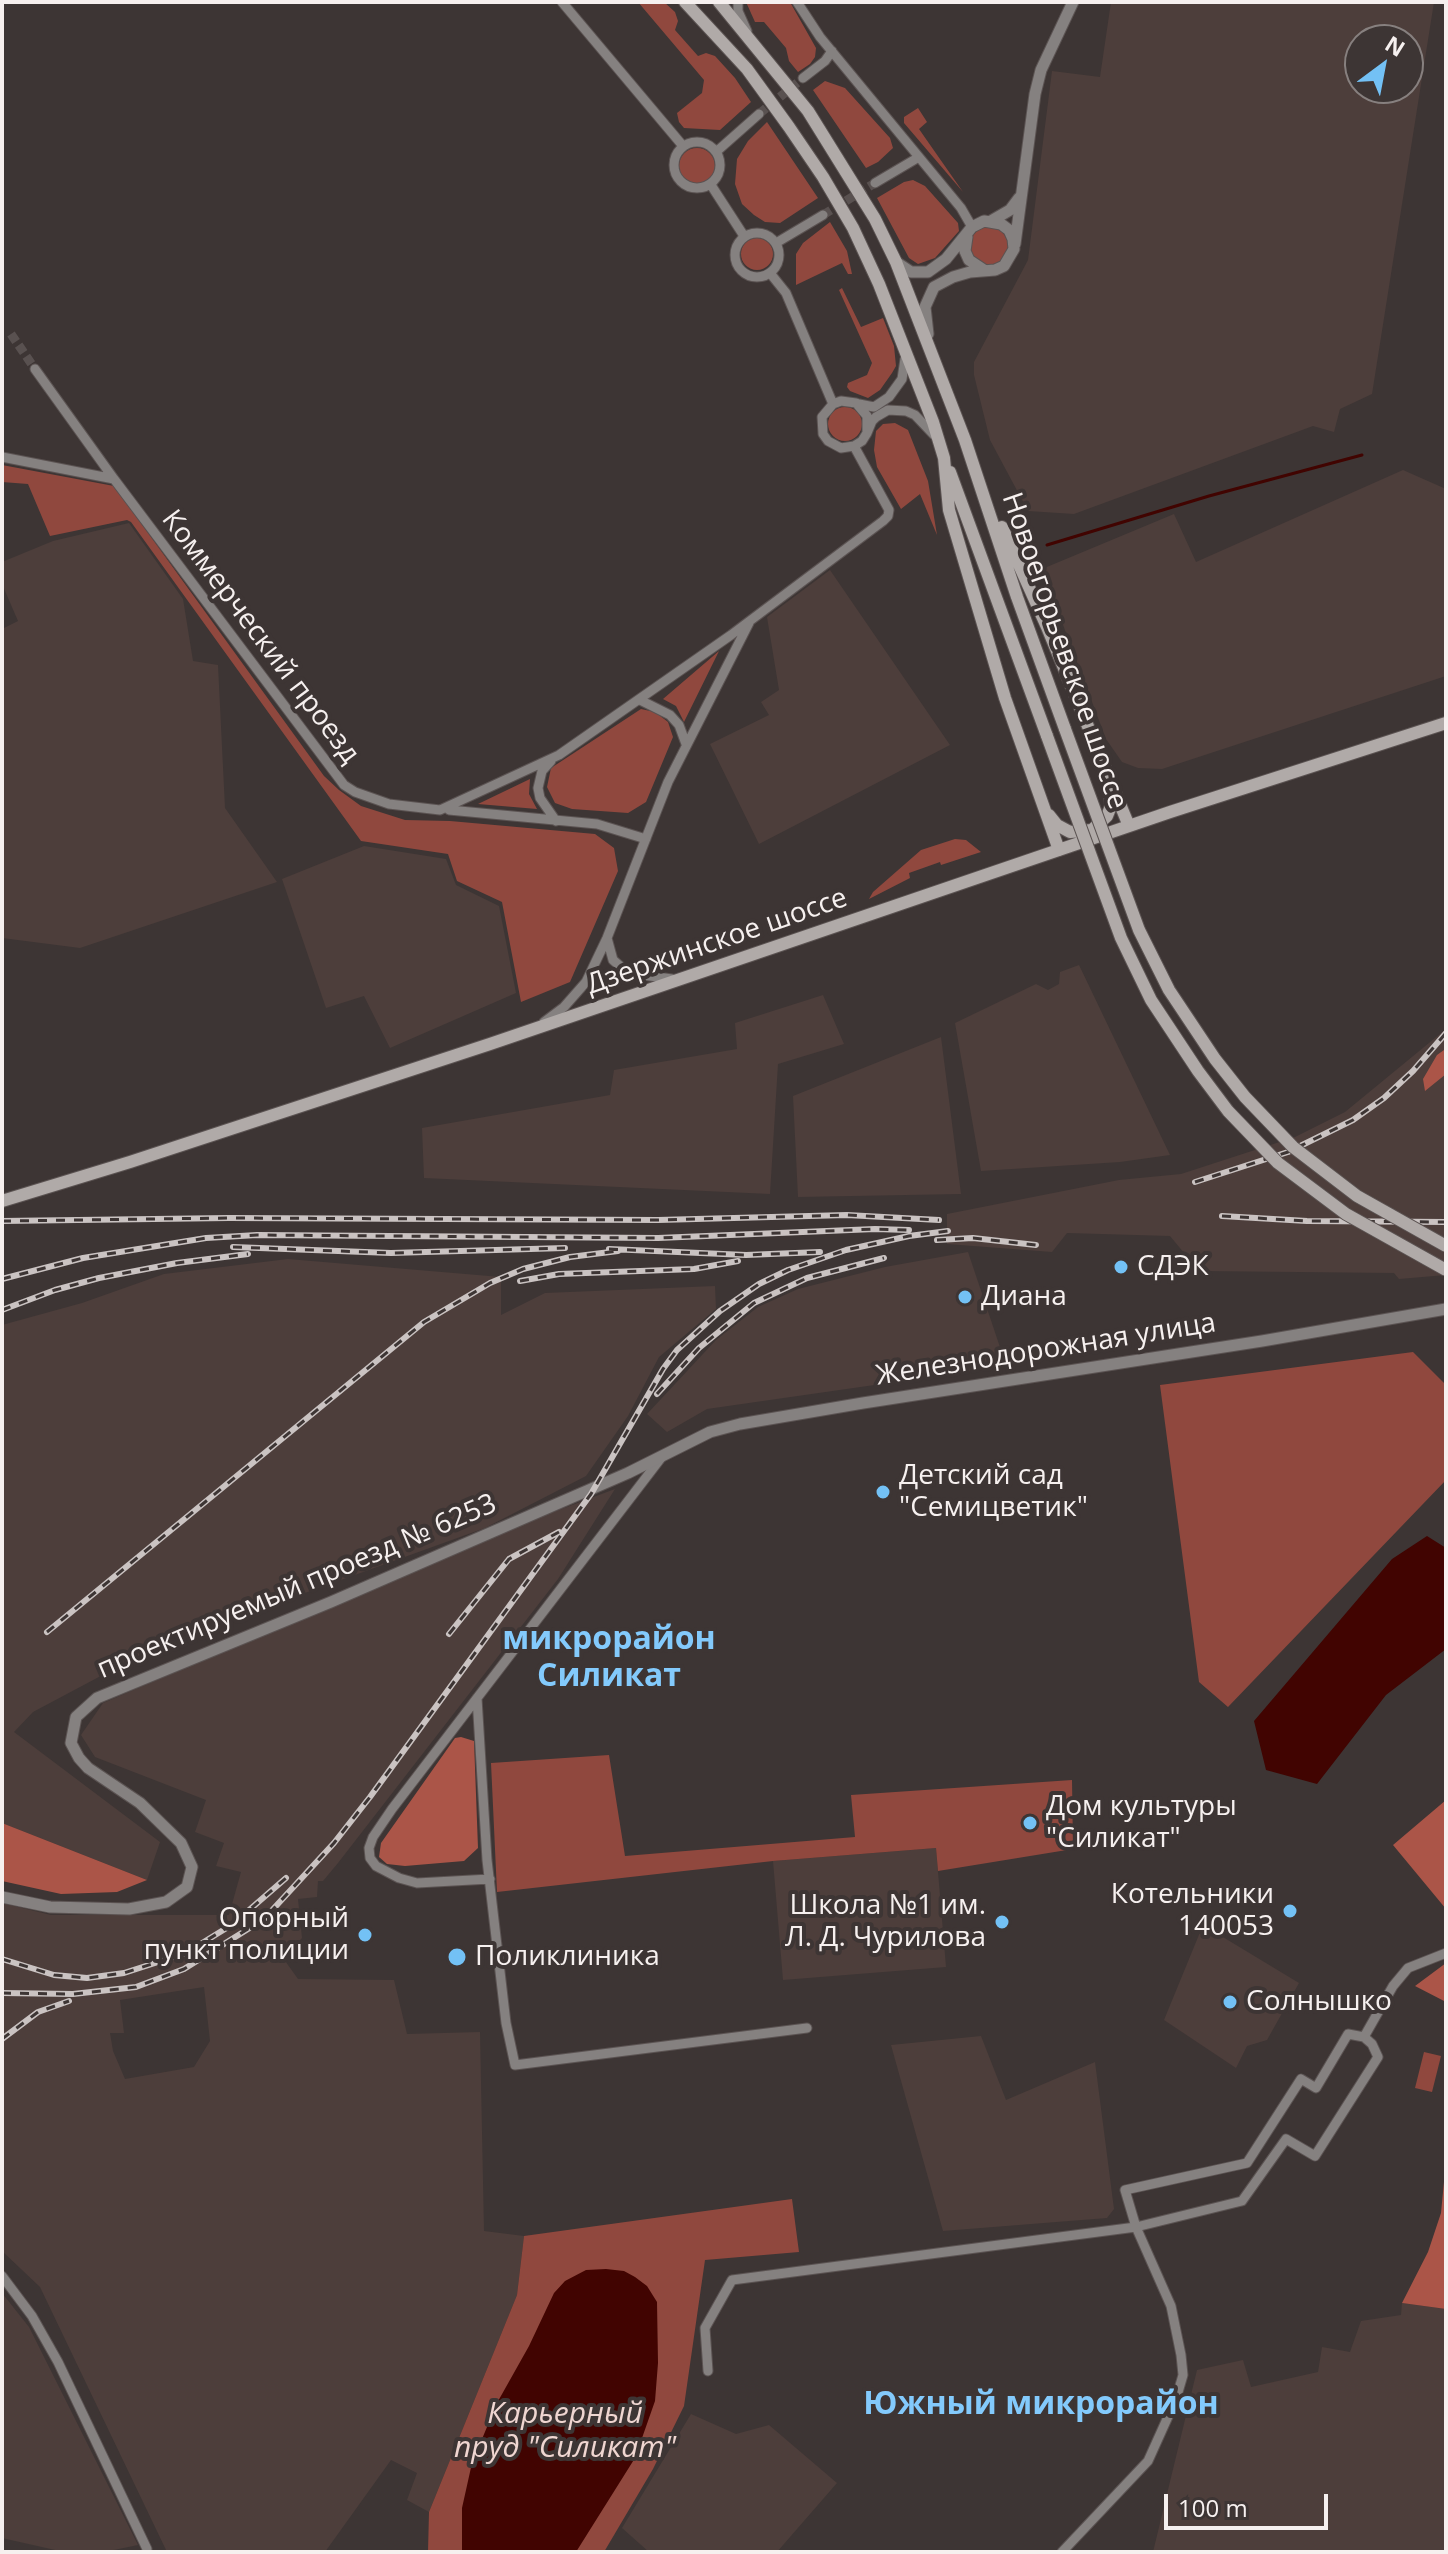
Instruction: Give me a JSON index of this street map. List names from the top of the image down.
{
  "streets": {
    "main road": ["Новоегорьевское шоссе", "Дзержинское шоссе"],
    "street": ["Коммерческий проезд", "Железнодорожная улица", "проектируемый проезд № 6253"]
  },
  "crossings": [
    ["Железнодорожная улица", "проектируемый проезд № 6253"]
  ],
  "districts": ["микрорайон Силикат", "Южный микрорайон"],
  "water": ["Карьерный пруд \"Силикат\""],
  "places": [
    "СДЭК",
    "Диана",
    "Детский сад \"Семицветик\"",
    "Дом культуры \"Силикат\"",
    "Котельники 140053",
    "Школа №1 им. Л. Д. Чурилова",
    "Опорный пункт полиции",
    "Поликлиника",
    "Солнышко"
  ],
  "scale_bar": "100 m",
  "north": "top right"
}
